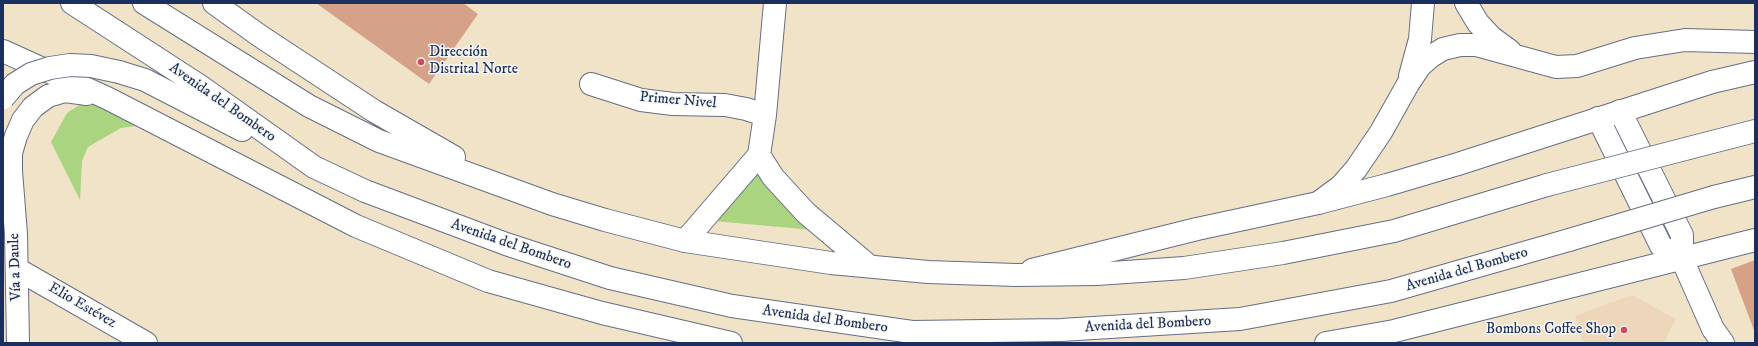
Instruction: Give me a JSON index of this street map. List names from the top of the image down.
{
  "streets": {
    "main road": [
      "Primer Nivel",
      "Avenida del Bombero",
      "Vía a Daule",
      "Elio Estévez"
    ]
  },
  "crossings": [
    ["Vía a Daule", "Elio Estévez"]
  ],
  "places": ["Dirección Distrital Norte", "Bombons Coffee Shop"]
}
